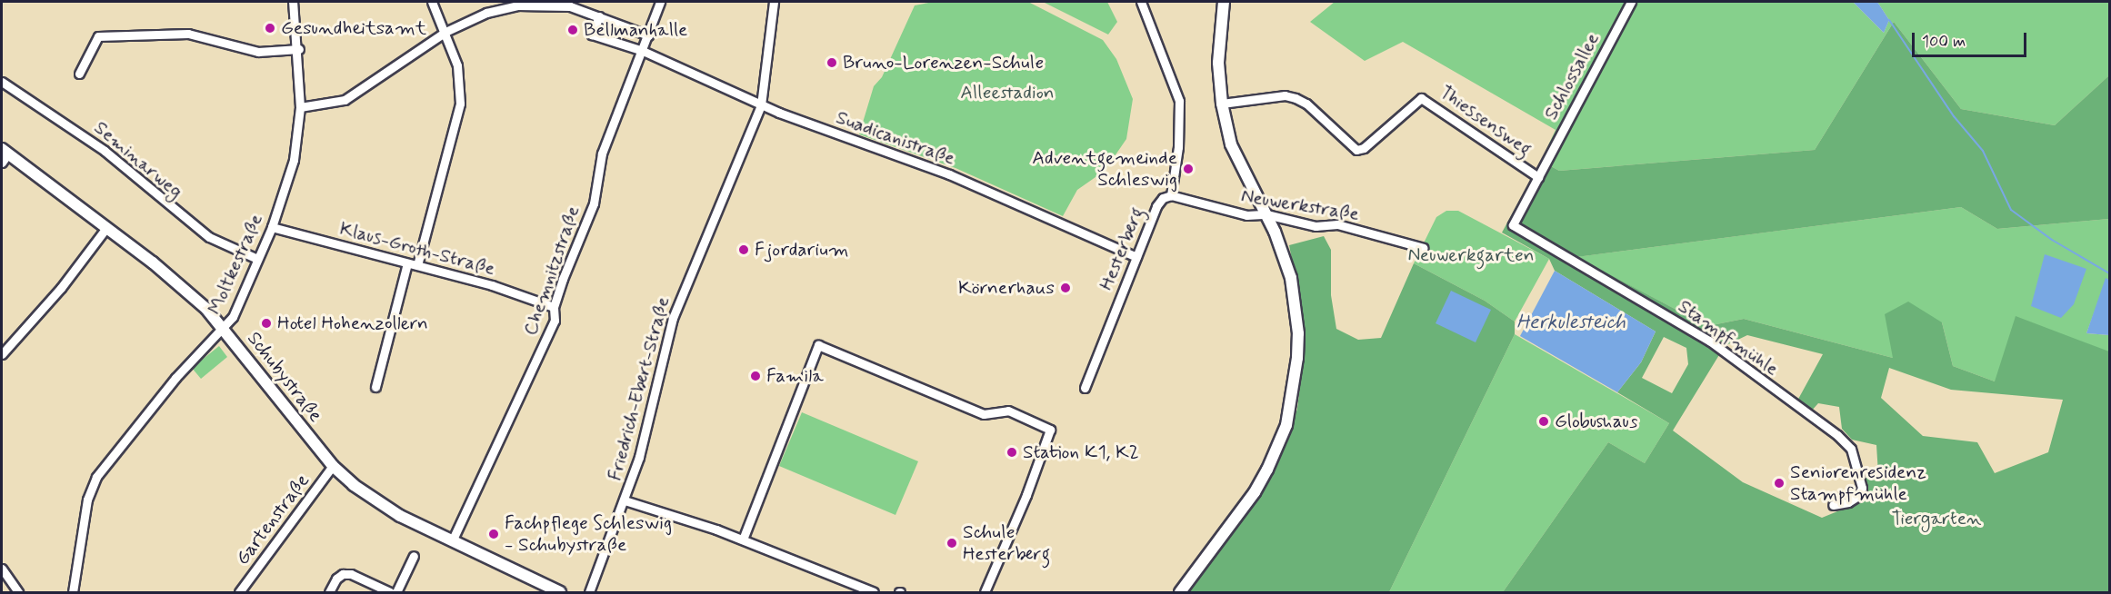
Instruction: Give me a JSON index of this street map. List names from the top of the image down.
{
  "streets": {
    "street": [
      "Schlossallee",
      "Thiessensweg",
      "Suadicanistraße",
      "Seminarweg",
      "Neuwerkstraße",
      "Klaus-Groth-Straße",
      "Hesterberg",
      "Moltkestraße",
      "Chemnitzstraße",
      "Stampfmühle",
      "Schubystraße",
      "Friedrich-Ebert-Straße",
      "Gartenstraße"
    ]
  },
  "crossings": [
    ["Schlossallee", "Thiessensweg"],
    ["Schlossallee", "Stampfmühle"],
    ["Suadicanistraße", "Hesterberg"],
    ["Suadicanistraße", "Chemnitzstraße"],
    ["Suadicanistraße", "Friedrich-Ebert-Straße"],
    ["Seminarweg", "Moltkestraße"],
    ["Neuwerkstraße", "Hesterberg"],
    ["Klaus-Groth-Straße", "Moltkestraße"],
    ["Klaus-Groth-Straße", "Chemnitzstraße"],
    ["Moltkestraße", "Schubystraße"],
    ["Chemnitzstraße", "Schubystraße"],
    ["Schubystraße", "Gartenstraße"]
  ],
  "water": ["Herkulesteich"],
  "parks": ["Alleestadion", "Neuwerkgarten", "Tiergarten"],
  "places": [
    "Gesundheitsamt",
    "Bellmanhalle",
    "Bruno-Lorenzen-Schule",
    "Adventgemeinde Schleswig",
    "Fjordarium",
    "Körnerhaus",
    "Hotel Hohenzollern",
    "Famila",
    "Globushaus",
    "Station K1, K2",
    "Seniorenresidenz Stampfmühle",
    "Fachpflege Schleswig - Schubystraße",
    "Schule Hesterberg"
  ],
  "scale_bar": "100 m"
}
